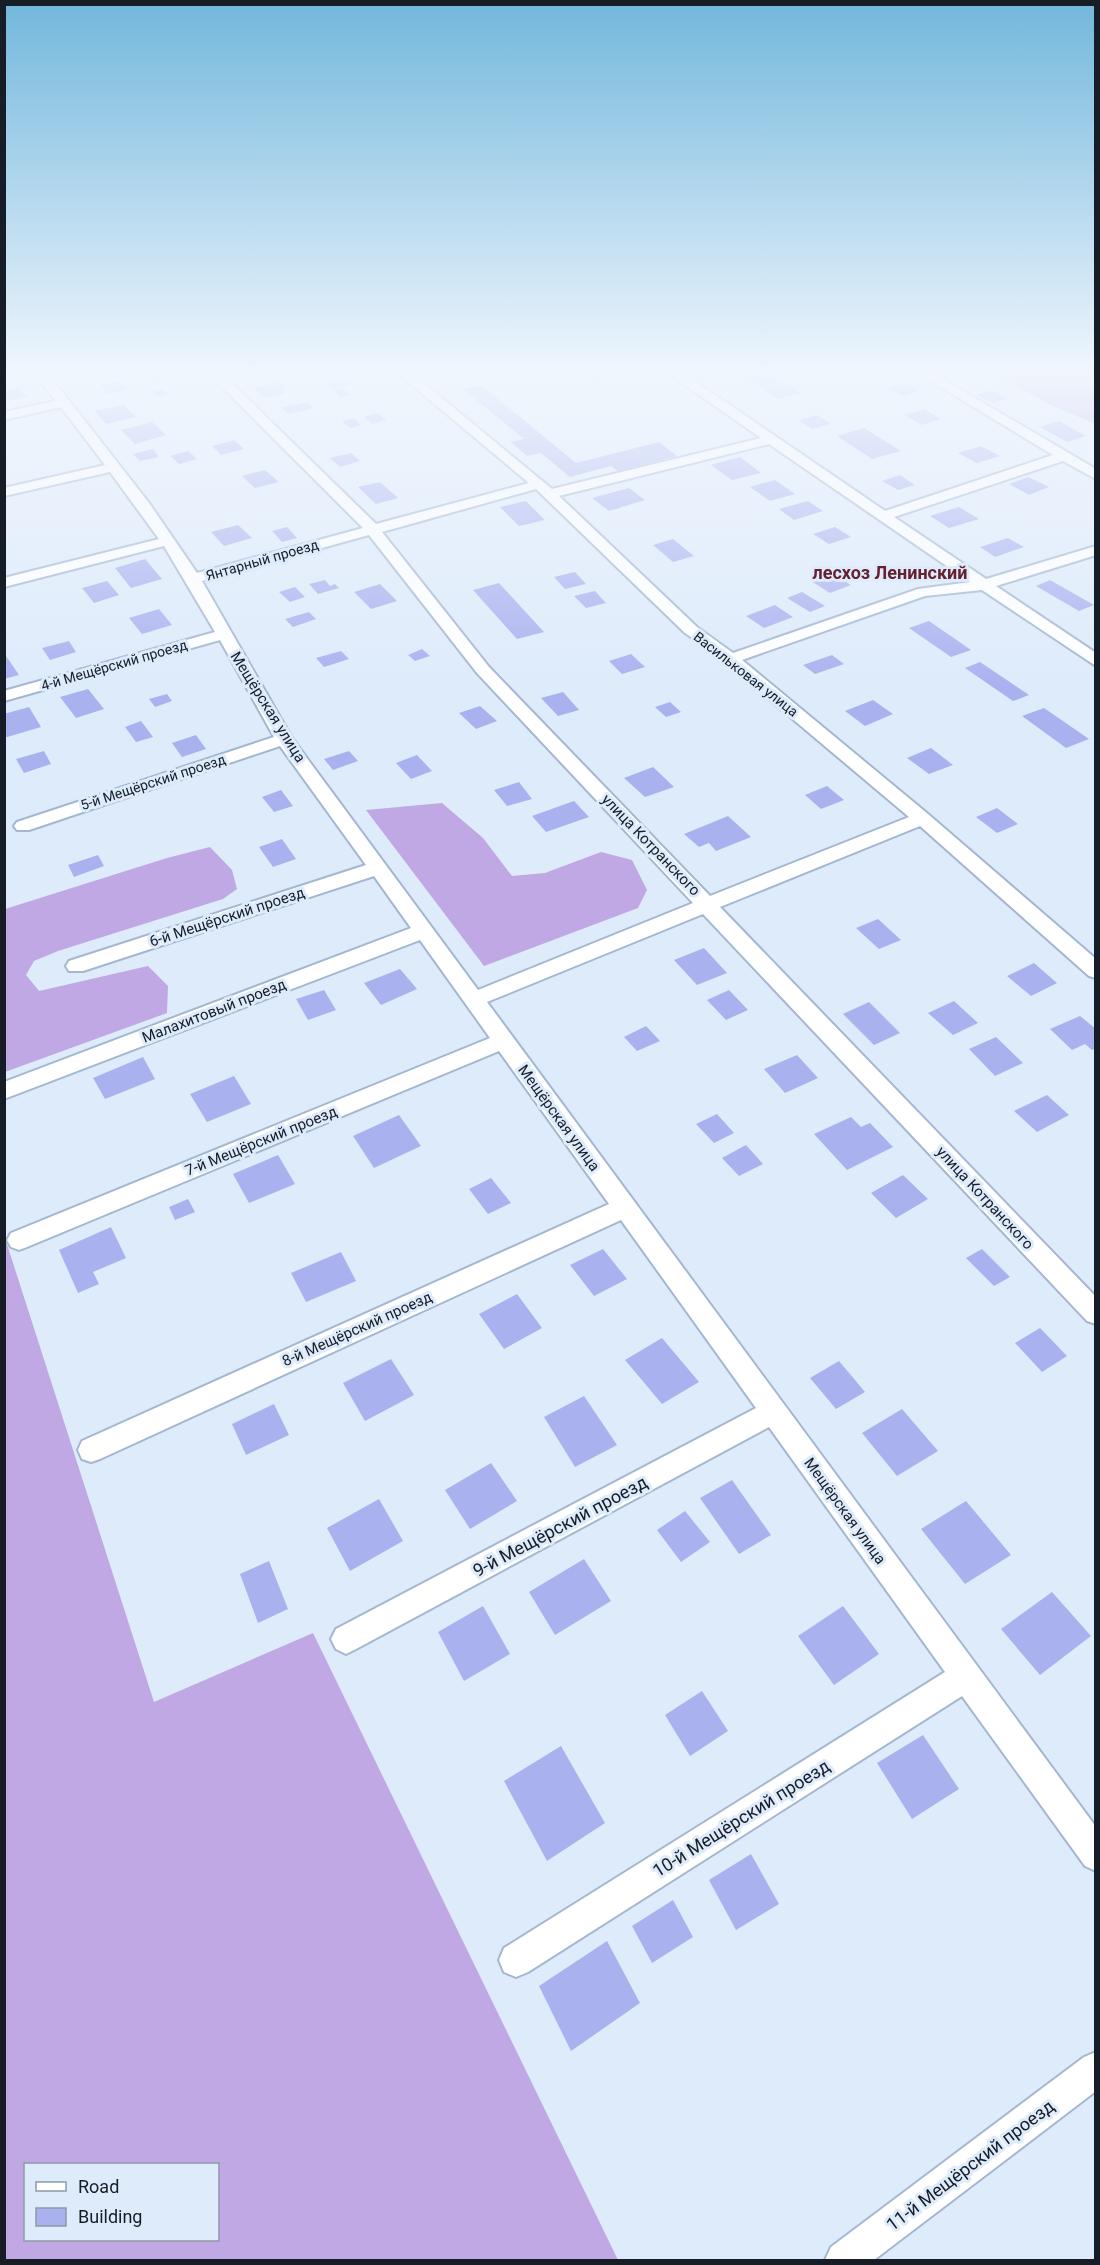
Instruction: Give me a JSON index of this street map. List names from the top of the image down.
{
  "streets": {
    "street": [
      "Янтарный проезд",
      "4-й Мещёрский проезд",
      "Васильковая улица",
      "Мещёрская улица",
      "5-й Мещёрский проезд",
      "улица Котранского",
      "6-й Мещёрский проезд",
      "Малахитовый проезд",
      "7-й Мещёрский проезд",
      "8-й Мещёрский проезд",
      "9-й Мещёрский проезд",
      "10-й Мещёрский проезд",
      "11-й Мещёрский проезд"
    ]
  },
  "crossings": [
    ["Янтарный проезд", "Васильковая улица"],
    ["Янтарный проезд", "Мещёрская улица"],
    ["Янтарный проезд", "улица Котранского"],
    ["4-й Мещёрский проезд", "Мещёрская улица"],
    ["Мещёрская улица", "5-й Мещёрский проезд"],
    ["Мещёрская улица", "6-й Мещёрский проезд"],
    ["Мещёрская улица", "Малахитовый проезд"],
    ["Мещёрская улица", "7-й Мещёрский проезд"],
    ["Мещёрская улица", "8-й Мещёрский проезд"],
    ["Мещёрская улица", "9-й Мещёрский проезд"],
    ["Мещёрская улица", "10-й Мещёрский проезд"]
  ],
  "districts": ["лесхоз Ленинский"],
  "legend": ["Road", "Building"]
}
